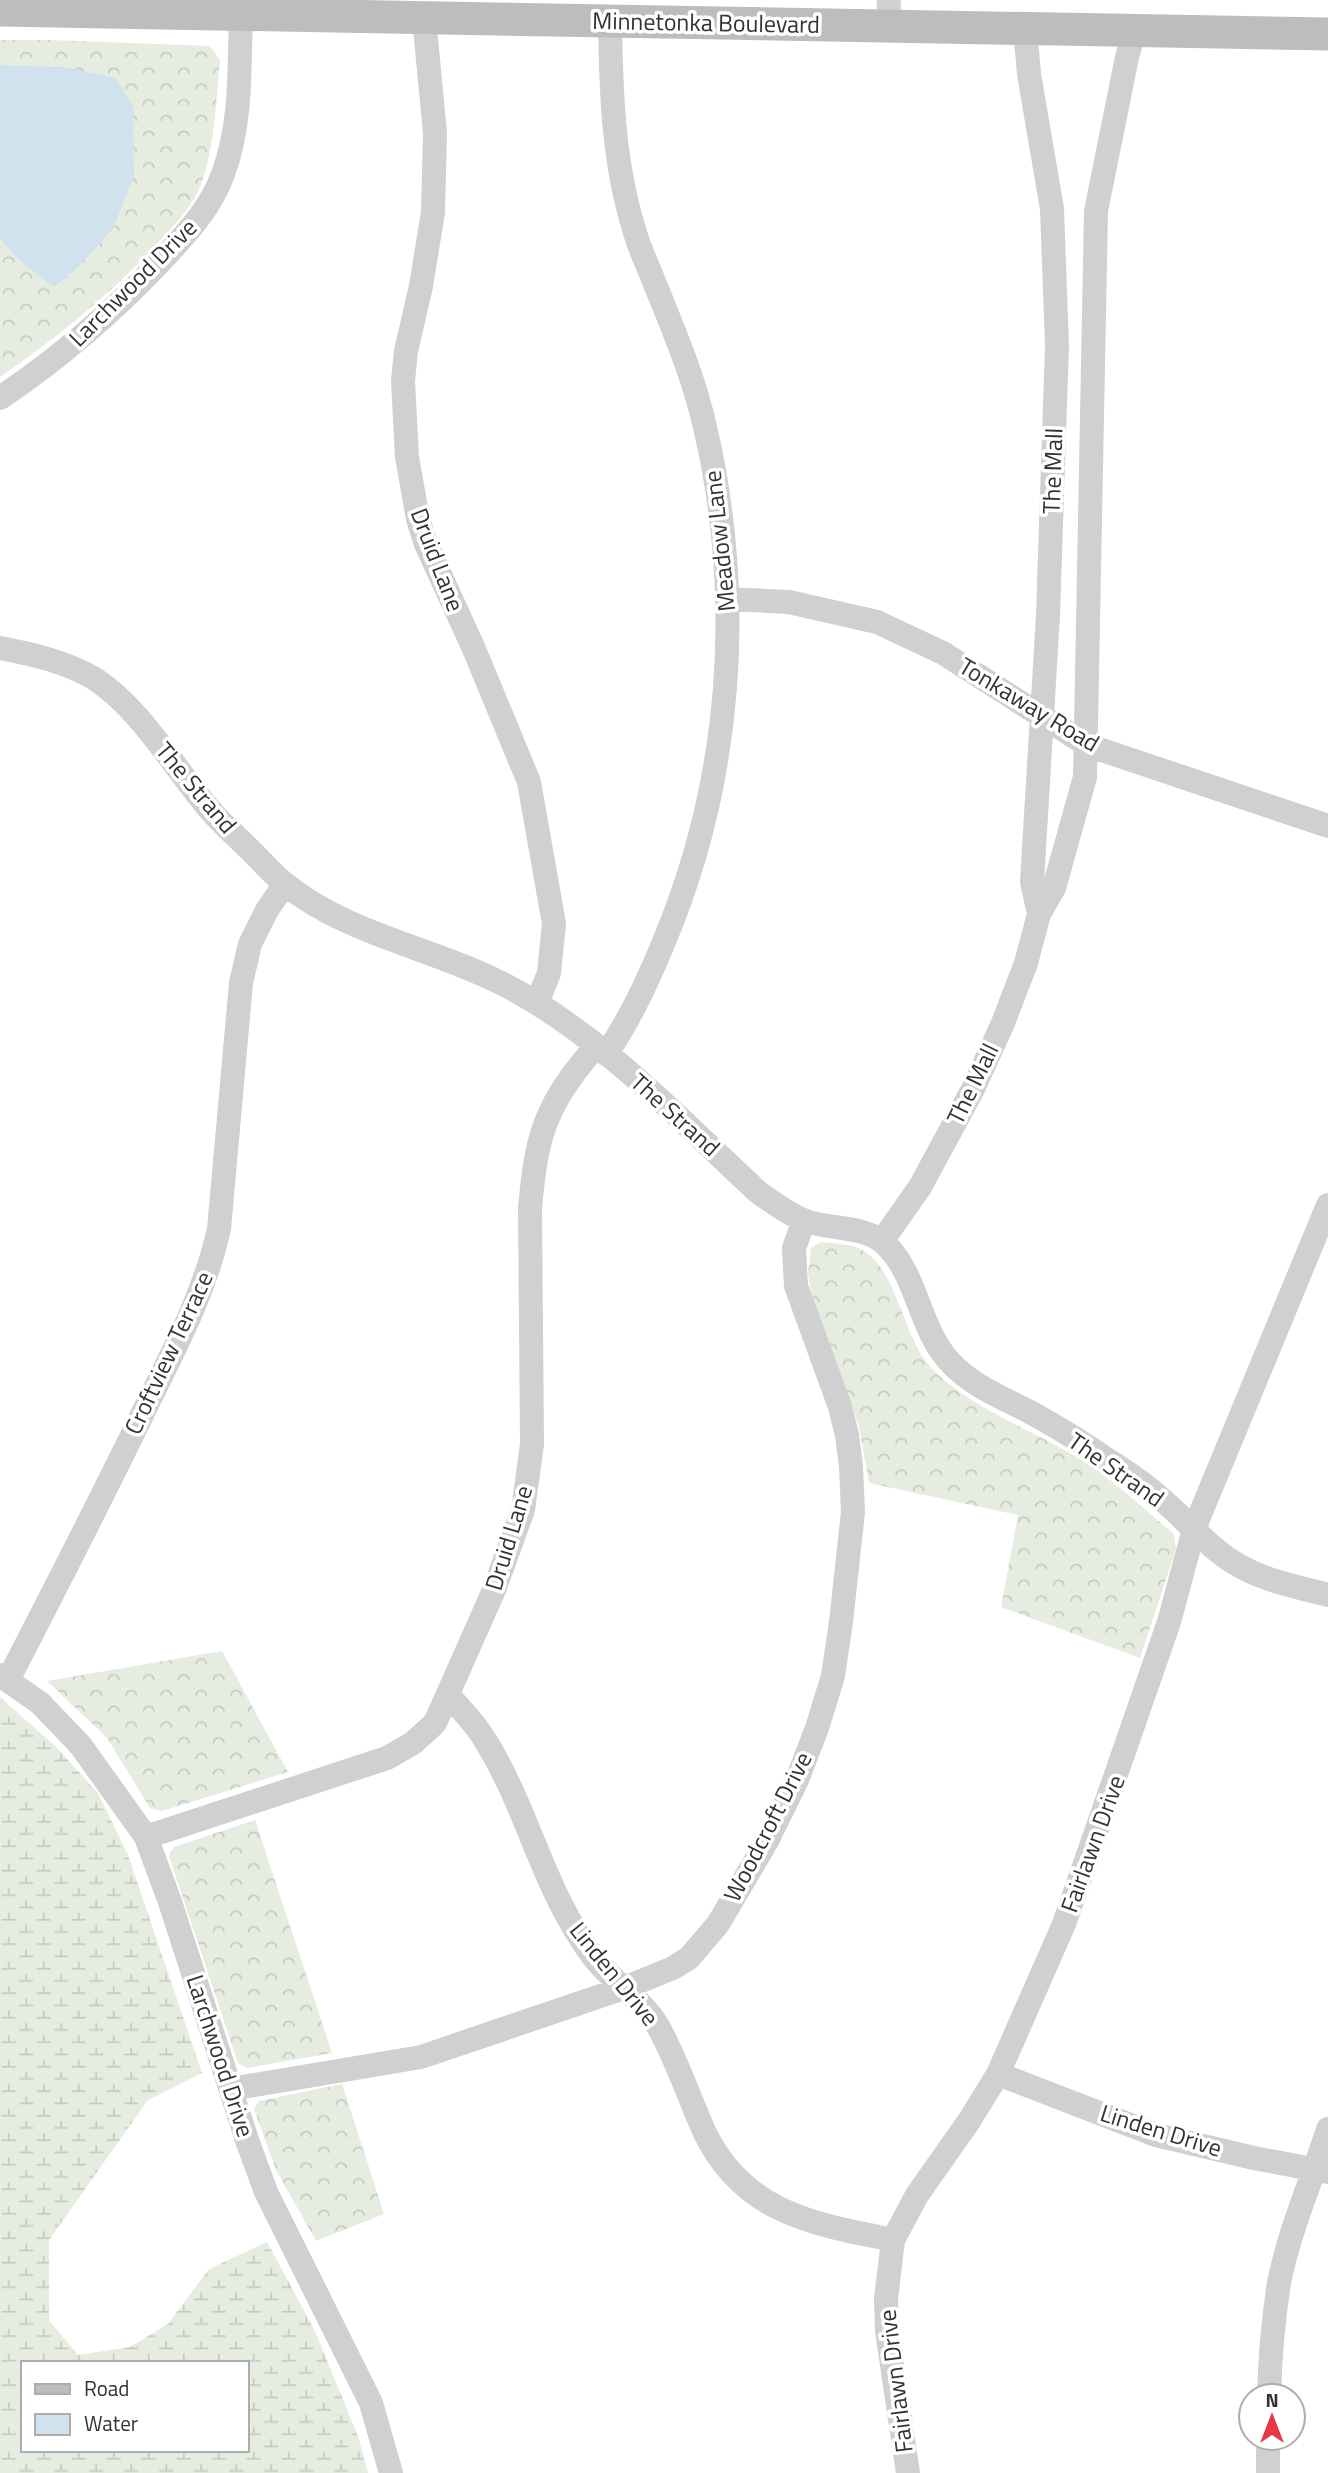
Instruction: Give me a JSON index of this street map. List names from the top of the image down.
{
  "streets": {
    "main road": ["Minnetonka Boulevard"],
    "street": [
      "Larchwood Drive",
      "The Mall",
      "Meadow Lane",
      "Druid Lane",
      "Tonkaway Road",
      "The Strand",
      "Croftview Terrace",
      "Woodcroft Drive",
      "Fairlawn Drive",
      "Linden Drive"
    ]
  },
  "crossings": [
    ["Minnetonka Boulevard", "Larchwood Drive"],
    ["Minnetonka Boulevard", "The Mall"],
    ["Minnetonka Boulevard", "Meadow Lane"],
    ["Minnetonka Boulevard", "Druid Lane"],
    ["Larchwood Drive", "Druid Lane"],
    ["Larchwood Drive", "Croftview Terrace"],
    ["Larchwood Drive", "Woodcroft Drive"],
    ["The Mall", "Tonkaway Road"],
    ["The Mall", "The Strand"],
    ["Meadow Lane", "Druid Lane"],
    ["Meadow Lane", "Tonkaway Road"],
    ["Meadow Lane", "The Strand"],
    ["Druid Lane", "The Strand"],
    ["Druid Lane", "Linden Drive"],
    ["The Strand", "Croftview Terrace"],
    ["The Strand", "Woodcroft Drive"],
    ["The Strand", "Fairlawn Drive"],
    ["Woodcroft Drive", "Linden Drive"],
    ["Fairlawn Drive", "Linden Drive"]
  ],
  "legend": ["Road", "Water"],
  "north": "top"
}
